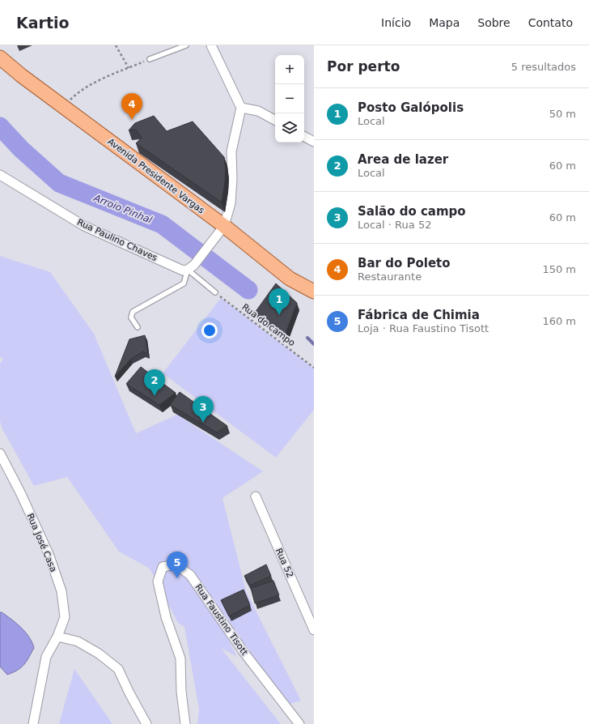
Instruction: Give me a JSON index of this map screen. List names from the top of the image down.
{
  "streets": {
    "main road": ["Avenida Presidente Vargas"],
    "street": [
      "Rua Paulino Chaves",
      "Rua José Casa",
      "Rua 52",
      "Rua Faustino Tisott"
    ],
    "path": ["Rua do campo"]
  },
  "water": ["Arroio Pinhal"],
  "page": {
    "header": "Kartio",
    "nav": [
      "Início",
      "Mapa",
      "Sobre",
      "Contato"
    ],
    "heading": ["Por perto", "5 resultados"],
    "map_buttons": ["+", "−"],
    "list": [
      {
        "mark": "1",
        "name": "Posto Galópolis",
        "note": "Local",
        "value": "50 m"
      },
      {
        "mark": "2",
        "name": "Area de lazer",
        "note": "Local",
        "value": "60 m"
      },
      {
        "mark": "3",
        "name": "Salão do campo",
        "note": "Local · Rua 52",
        "value": "60 m"
      },
      {
        "mark": "4",
        "name": "Bar do Poleto",
        "note": "Restaurante",
        "value": "150 m"
      },
      {
        "mark": "5",
        "name": "Fábrica de Chimia",
        "note": "Loja · Rua Faustino Tisott",
        "value": "160 m"
      }
    ],
    "pins": [
      "4",
      "1",
      "2",
      "3",
      "5"
    ]
  }
}
